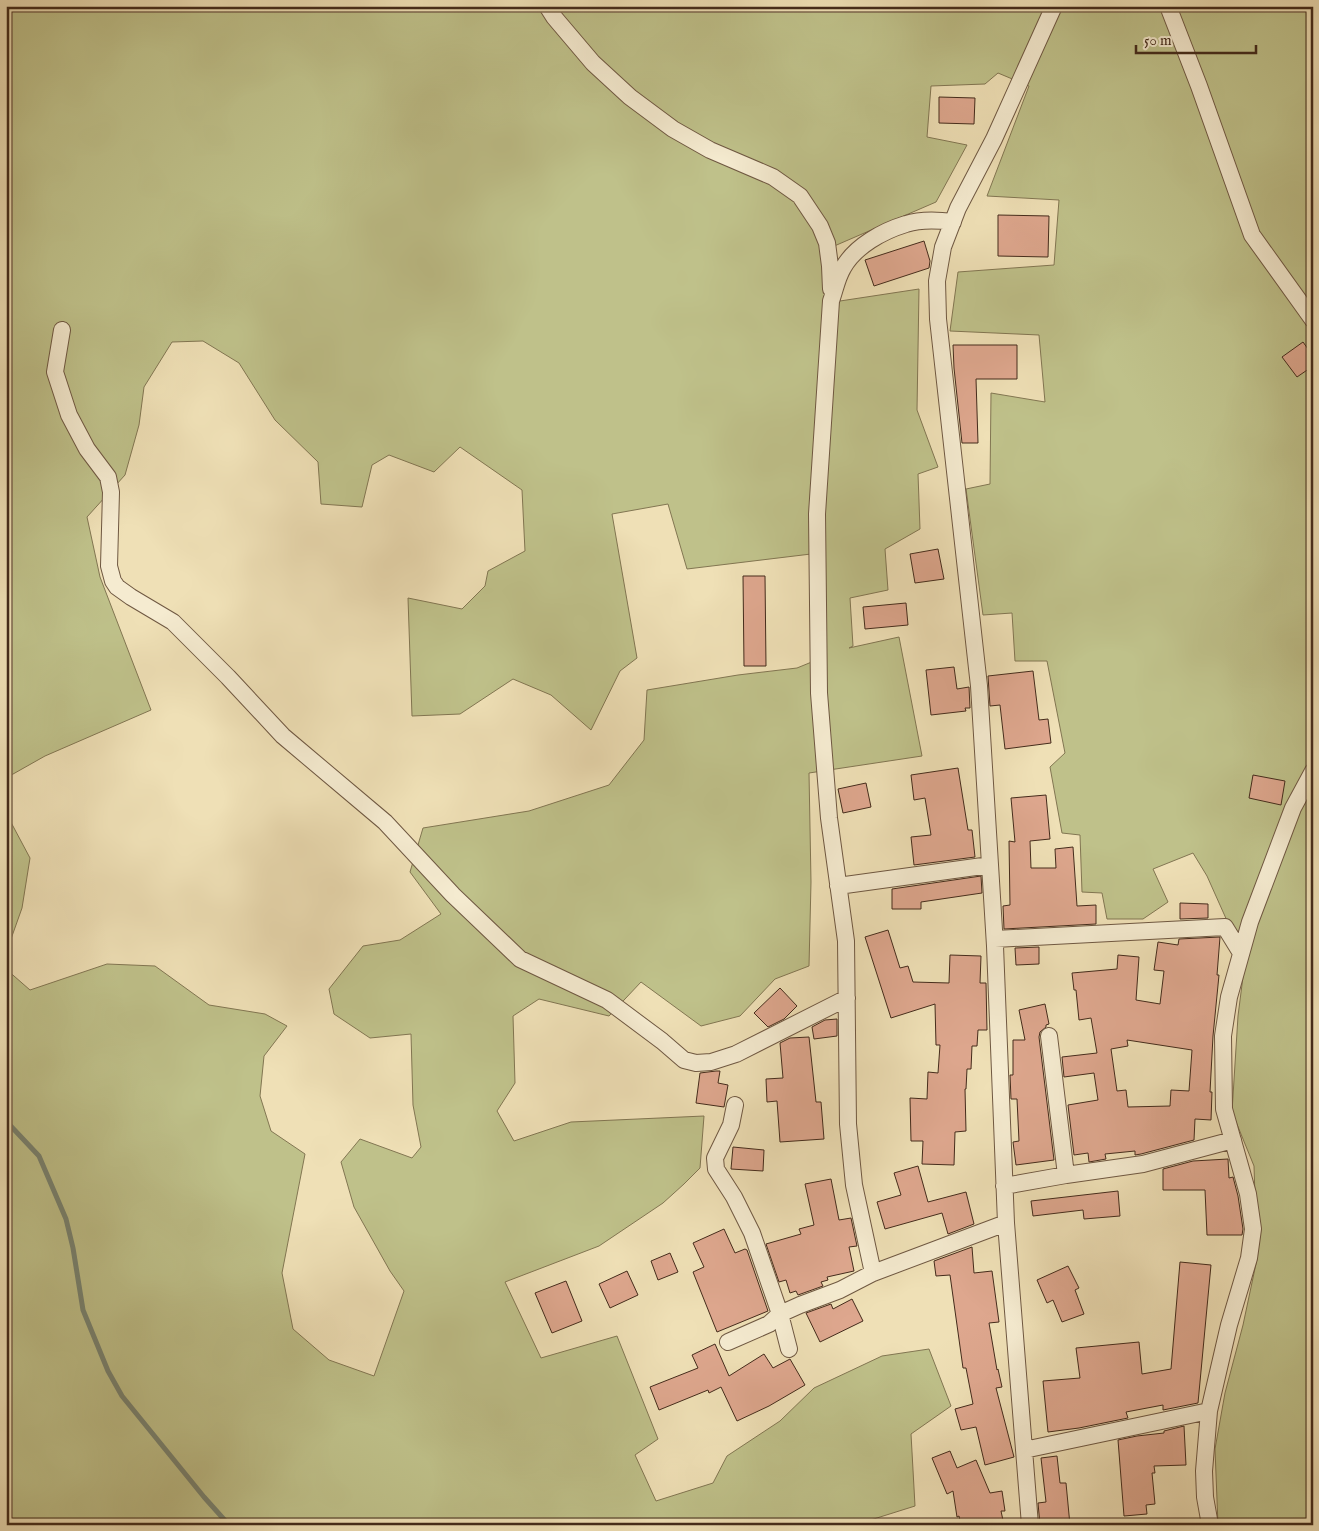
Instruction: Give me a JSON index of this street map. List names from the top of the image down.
{
  "scale_bar": "50 m"
}
